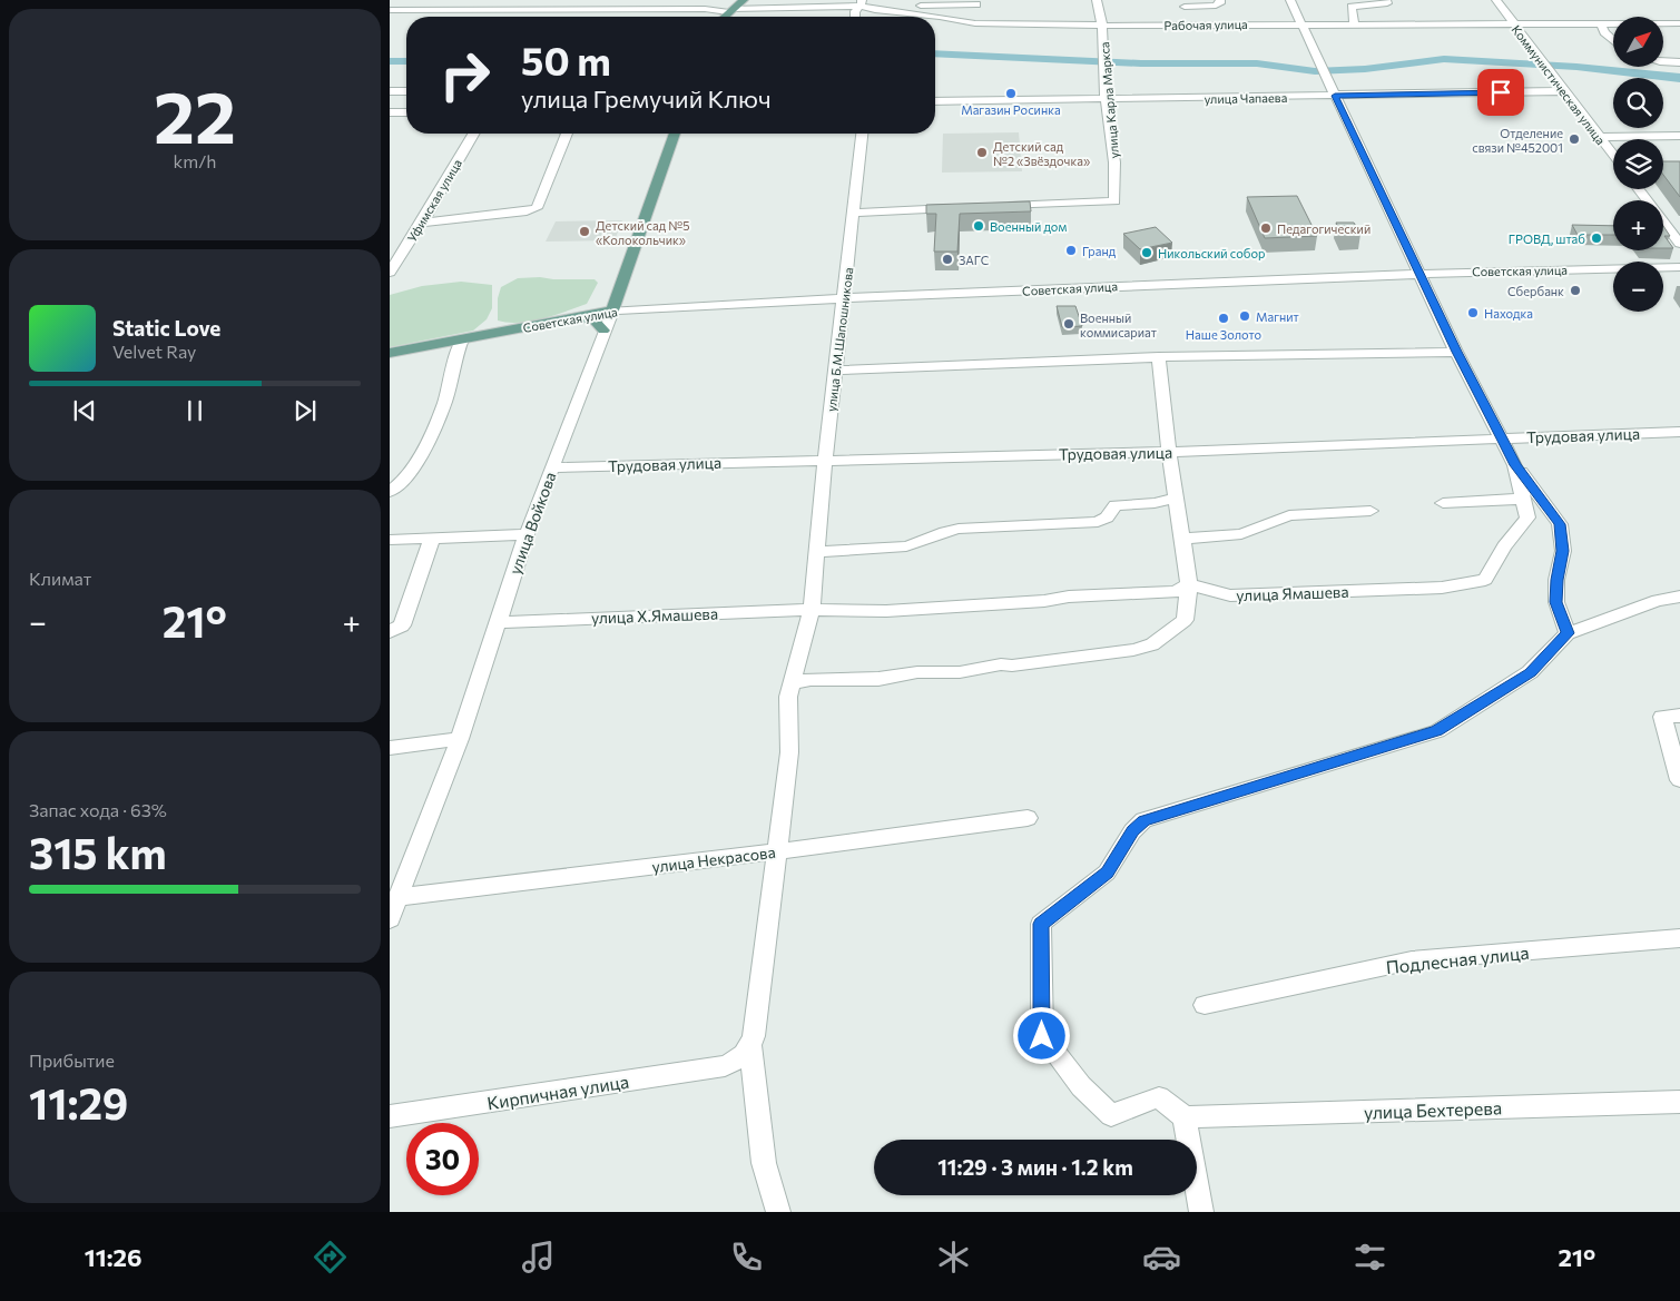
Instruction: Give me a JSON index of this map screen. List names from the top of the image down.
{
  "streets": {
    "main road": ["Советская улица", "улица Войкова"],
    "street": [
      "Рабочая улица",
      "Коммунистическая улица",
      "улица Чапаева",
      "улица Карла Маркса",
      "Уфимская улица",
      "улица Б.М.Шапошникова",
      "Трудовая улица",
      "улица Ямашева",
      "улица Х.Ямашева",
      "улица Некрасова",
      "Подлесная улица",
      "Кирпичная улица",
      "улица Бехтерева"
    ]
  },
  "crossings": [
    ["Рабочая улица", "Коммунистическая улица"],
    ["Рабочая улица", "улица Карла Маркса"],
    ["Рабочая улица", "улица Ямашева"],
    ["Коммунистическая улица", "улица Чапаева"],
    ["улица Чапаева", "улица Карла Маркса"],
    ["улица Чапаева", "улица Ямашева"],
    ["Советская улица", "улица Б.М.Шапошникова"],
    ["Советская улица", "улица Войкова"],
    ["Советская улица", "улица Ямашева"],
    ["улица Б.М.Шапошникова", "Трудовая улица"],
    ["улица Б.М.Шапошникова", "улица Х.Ямашева"],
    ["улица Б.М.Шапошникова", "улица Некрасова"],
    ["улица Б.М.Шапошникова", "Кирпичная улица"],
    ["Трудовая улица", "улица Войкова"],
    ["Трудовая улица", "улица Ямашева"],
    ["улица Войкова", "улица Х.Ямашева"],
    ["улица Войкова", "улица Некрасова"]
  ],
  "places": [
    "Магазин Росинка",
    "Отделение связи №452001",
    "Детский сад №2 «Звёздочка»",
    "Военный дом",
    "Педагогический",
    "Детский сад №5 «Колокольчик»",
    "ГРОВД, штаб",
    "Гранд",
    "Никольский собор",
    "ЗАГС",
    "Сбербанк",
    "Находка",
    "Магнит",
    "Наше Золото",
    "Военный коммисариат"
  ],
  "north": "top right",
  "page": {
    "tile": [
      ["22", "km/h"],
      "Климат",
      ["Запас хода · 63%", "315 km"],
      ["Прибытие", "11:29"]
    ],
    "map_buttons": ["+", "−"],
    "turn": ["50 m", "улица Гремучий Ключ"],
    "song": ["Static Love", "Velvet Ray"],
    "heat": ["−", "21°", "+"],
    "limit": "30",
    "trip": "11:29 · 3 мин · 1.2 km",
    "tabs": ["11:26", "21°"]
  }
}
